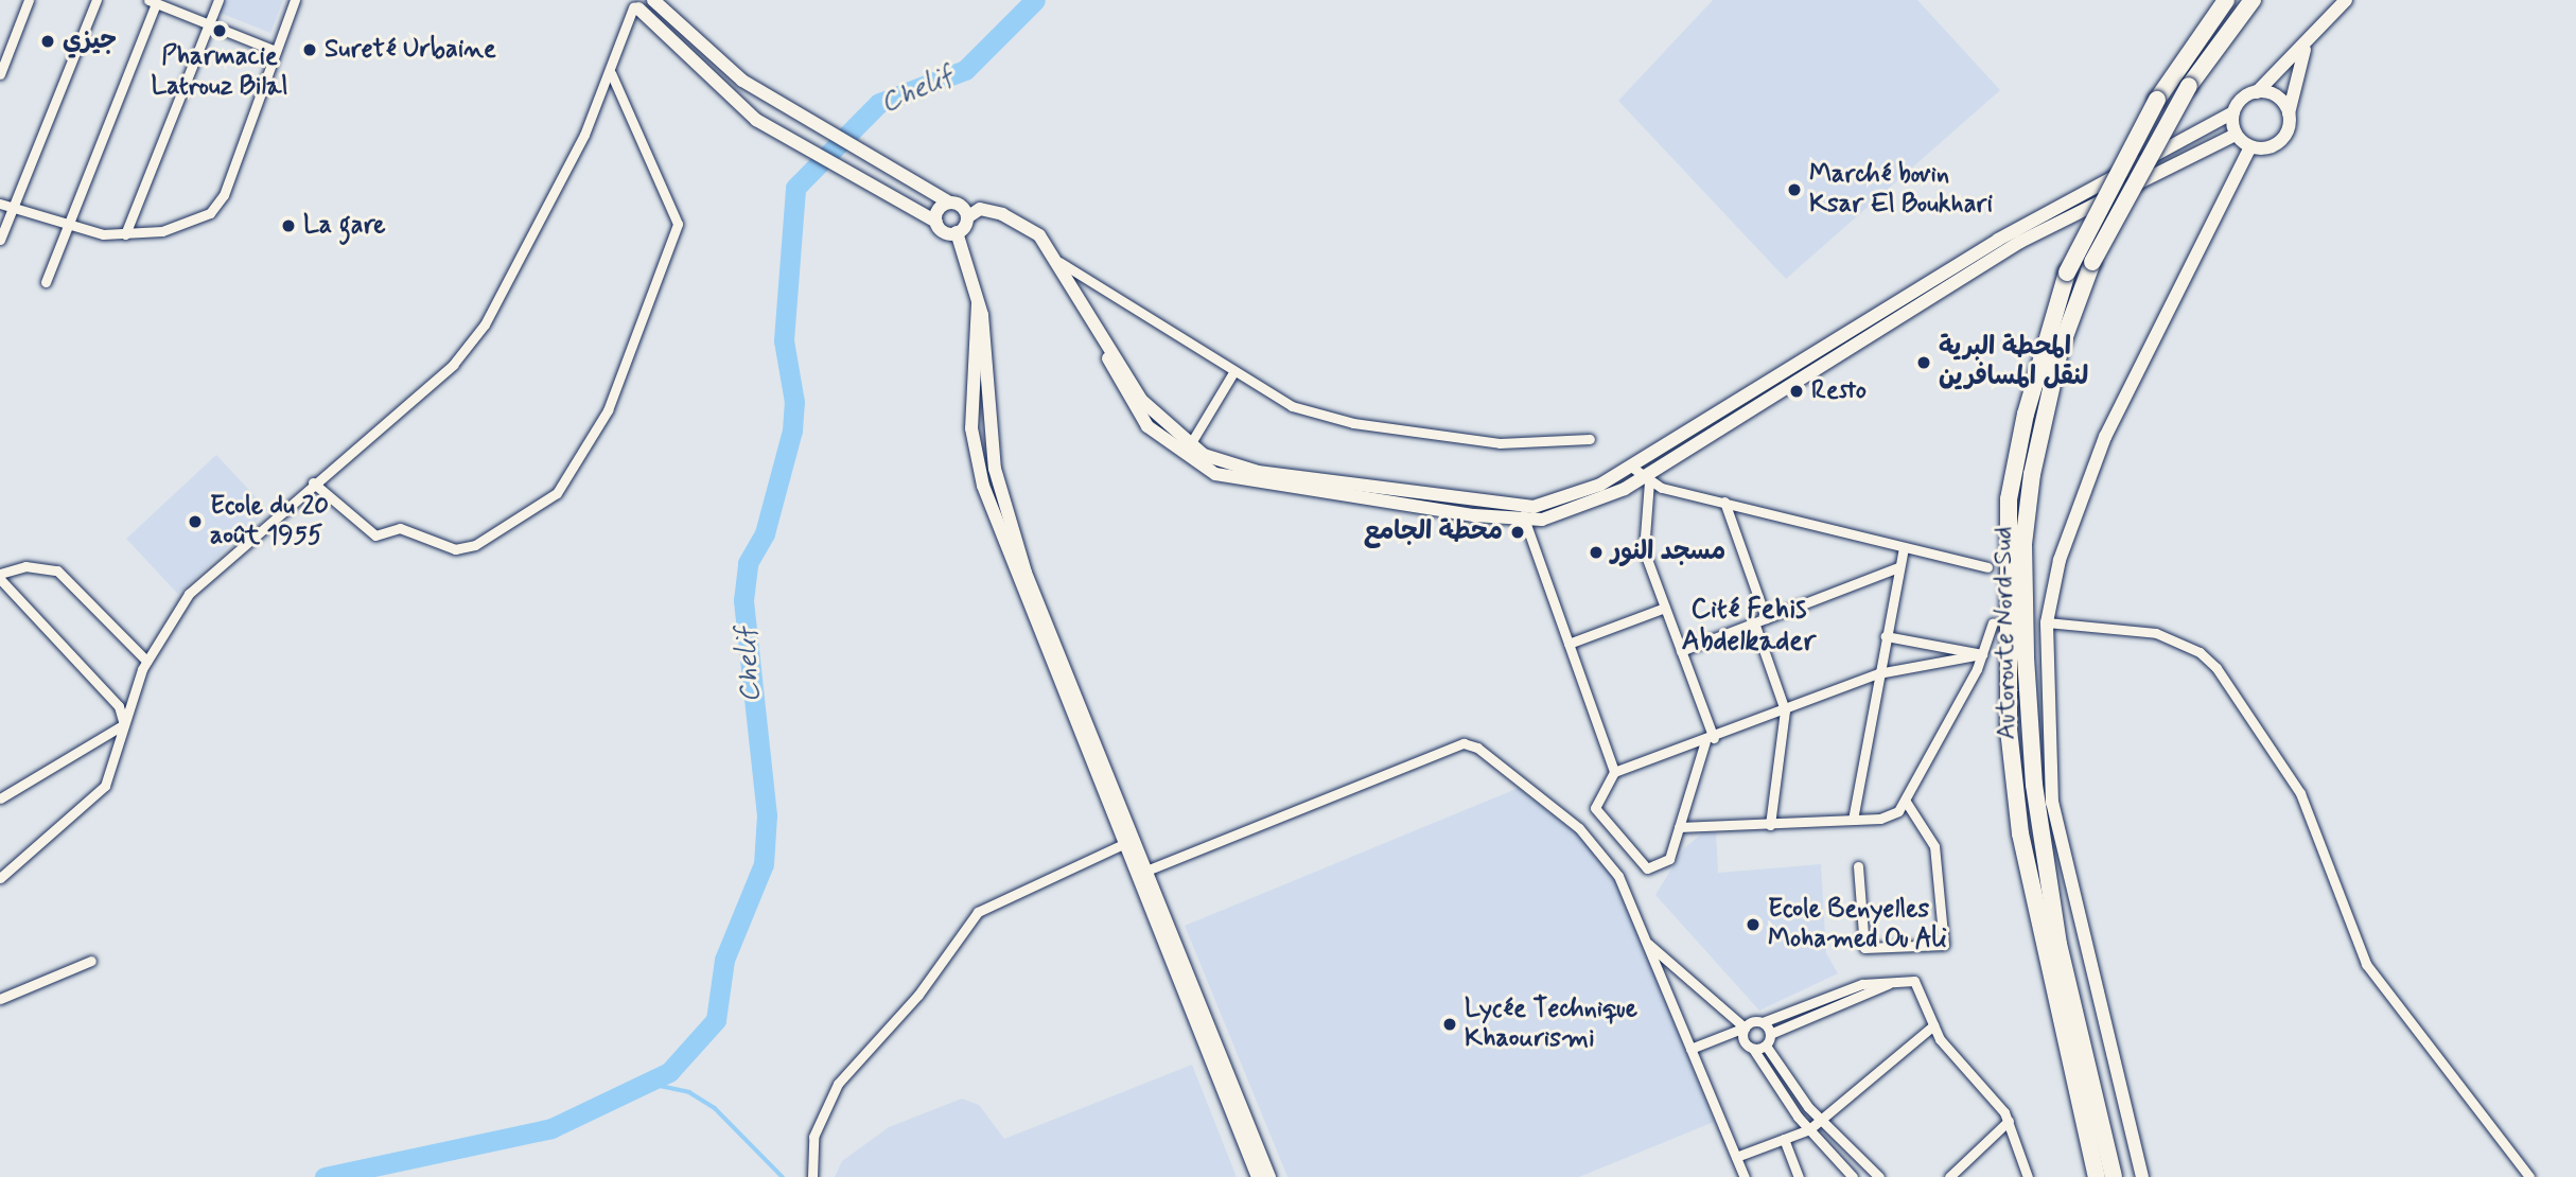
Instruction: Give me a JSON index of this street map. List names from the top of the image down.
{
  "streets": {
    "highway": ["Autoroute Nord-Sud"]
  },
  "districts": ["Cité Fehis Abdelkader"],
  "water": ["Chelif"],
  "places": [
    "Pharmacie Latrouz Bilal",
    "جيزي",
    "Sureté Urbaine",
    "Marché bovin Ksar El Boukhari",
    "La gare",
    "المحطة البرية لنقل المسافرين",
    "Resto",
    "Ecole du 20 août 1955",
    "محطة الجامع",
    "مسجد النور",
    "Ecole Benyelles Mohamed Ou Ali",
    "Lycée Technique Khaourismi"
  ]
}
